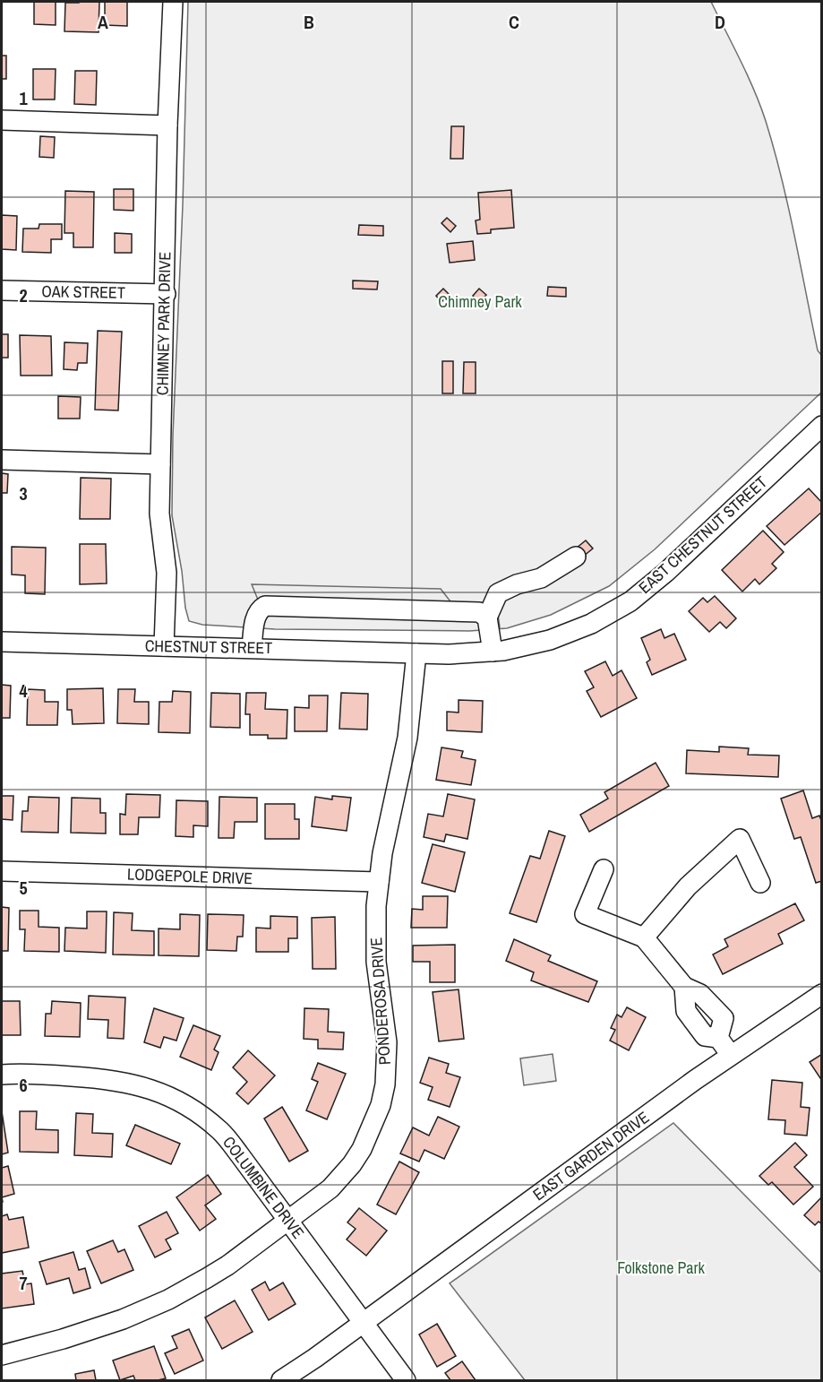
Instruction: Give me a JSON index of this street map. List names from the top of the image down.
{
  "streets": {
    "street": [
      "OAK STREET",
      "CHIMNEY PARK DRIVE",
      "EAST CHESTNUT STREET",
      "CHESTNUT STREET",
      "LODGEPOLE DRIVE",
      "PONDEROSA DRIVE",
      "EAST GARDEN DRIVE",
      "COLUMBINE DRIVE"
    ]
  },
  "crossings": [
    ["OAK STREET", "CHIMNEY PARK DRIVE"],
    ["CHIMNEY PARK DRIVE", "CHESTNUT STREET"],
    ["EAST CHESTNUT STREET", "CHESTNUT STREET"],
    ["EAST CHESTNUT STREET", "PONDEROSA DRIVE"],
    ["CHESTNUT STREET", "PONDEROSA DRIVE"],
    ["LODGEPOLE DRIVE", "PONDEROSA DRIVE"],
    ["PONDEROSA DRIVE", "COLUMBINE DRIVE"],
    ["EAST GARDEN DRIVE", "COLUMBINE DRIVE"]
  ],
  "parks": ["Chimney Park", "Folkstone Park"],
  "grid": {
    "columns": [
      "A",
      "B",
      "C",
      "D"
    ],
    "rows": [
      "1",
      "2",
      "3",
      "4",
      "5",
      "6",
      "7"
    ]
  }
}
